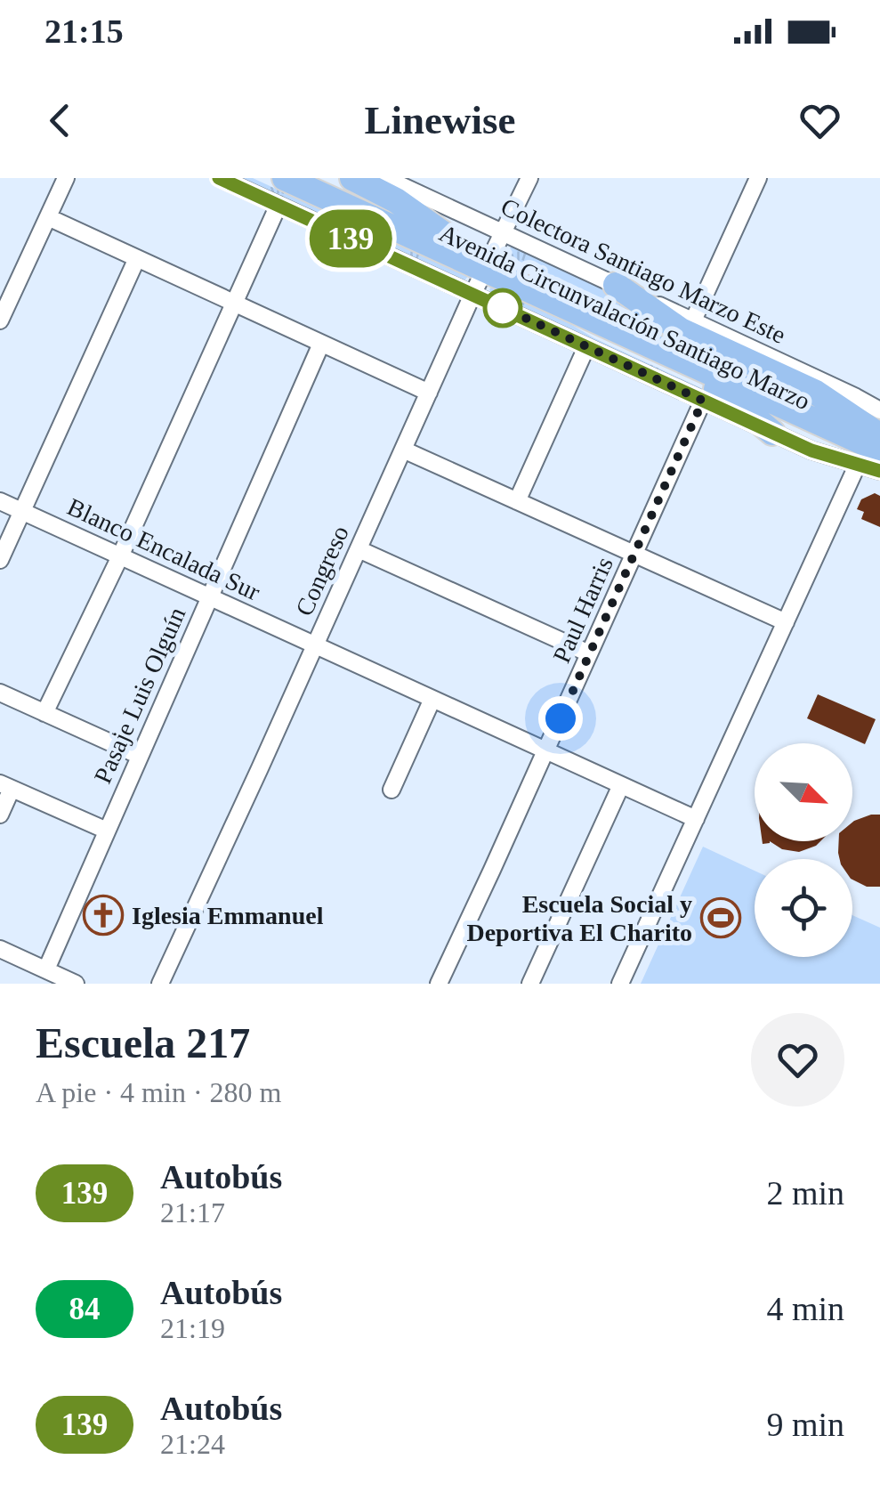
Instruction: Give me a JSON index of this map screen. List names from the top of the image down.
{
  "streets": {
    "highway": ["Avenida Circunvalación Santiago Marzo"],
    "street": [
      "Colectora Santiago Marzo Este",
      "Blanco Encalada Sur",
      "Congreso",
      "Paul Harris",
      "Pasaje Luis Olguín"
    ]
  },
  "crossings": [
    ["Colectora Santiago Marzo Este", "Avenida Circunvalación Santiago Marzo"],
    ["Colectora Santiago Marzo Este", "Congreso"],
    ["Avenida Circunvalación Santiago Marzo", "Congreso"],
    ["Blanco Encalada Sur", "Congreso"],
    ["Blanco Encalada Sur", "Paul Harris"],
    ["Blanco Encalada Sur", "Pasaje Luis Olguín"]
  ],
  "places": {
    "church": ["Iglesia Emmanuel"],
    "sports": ["Escuela Social y Deportiva El Charito"]
  },
  "lines": ["bus line 139"],
  "north": "bottom right",
  "page": {
    "status": "21:15",
    "header": "Linewise",
    "on_map": "139",
    "heading": ["Escuela 217", "A pie · 4 min · 280 m"],
    "list": [
      {
        "mark": "139",
        "name": "Autobús",
        "note": "21:17",
        "value": "2 min"
      },
      {
        "mark": "84",
        "name": "Autobús",
        "note": "21:19",
        "value": "4 min"
      },
      {
        "mark": "139",
        "name": "Autobús",
        "note": "21:24",
        "value": "9 min"
      }
    ]
  }
}
